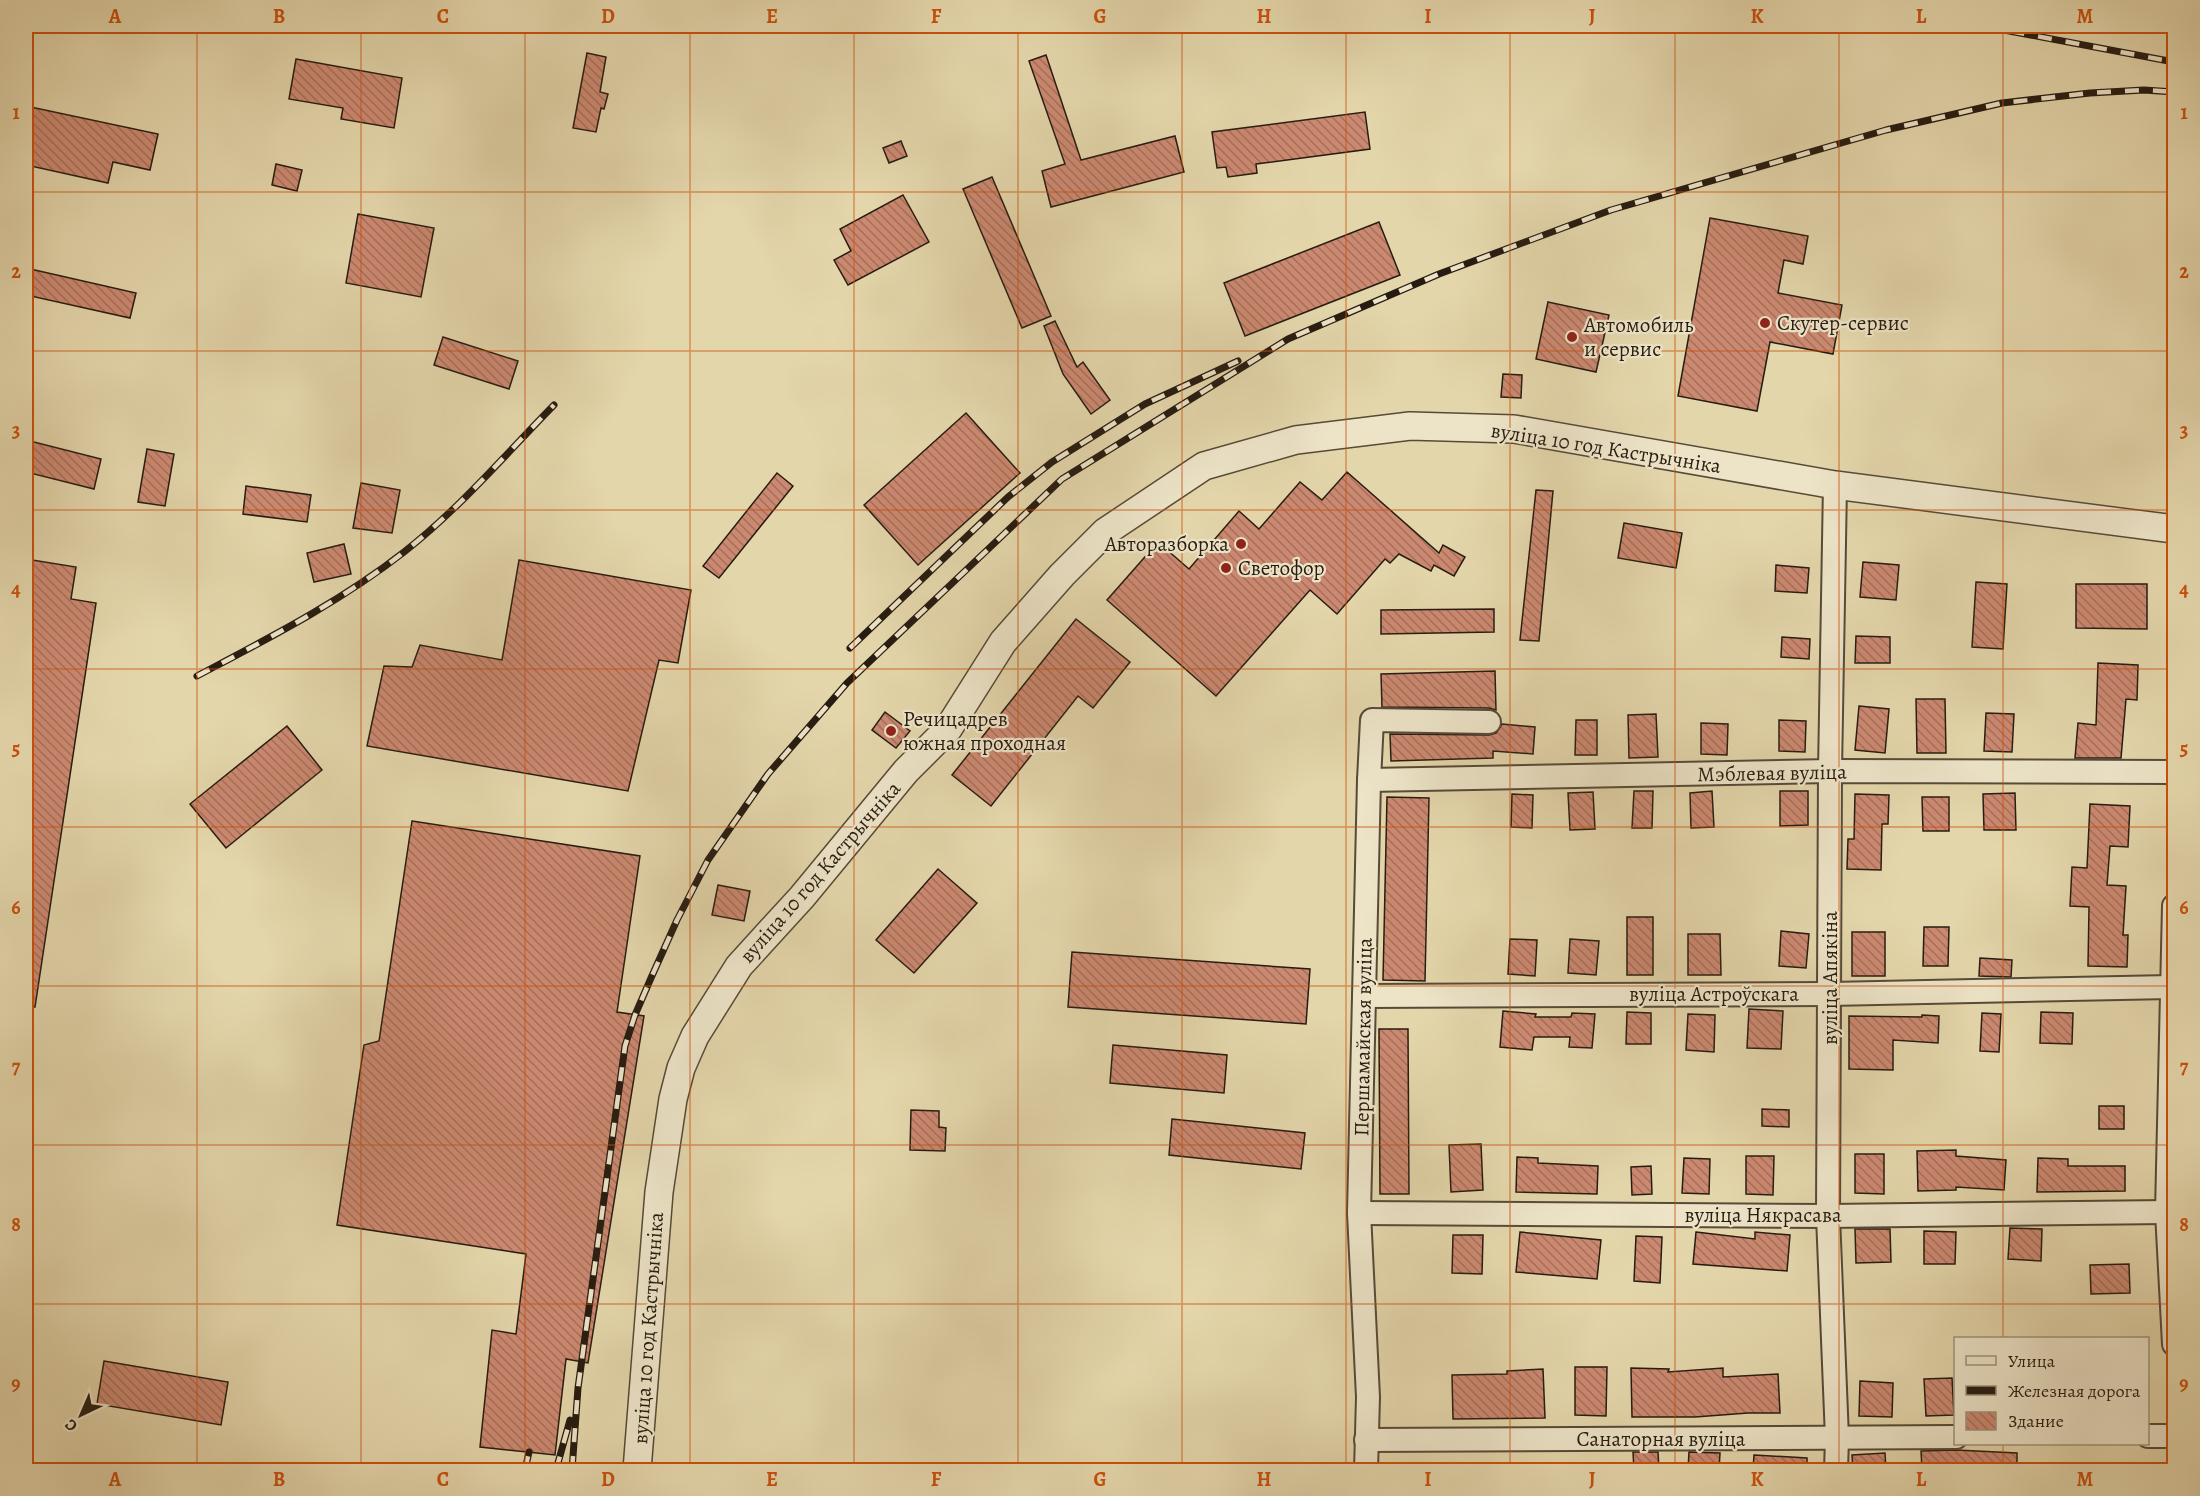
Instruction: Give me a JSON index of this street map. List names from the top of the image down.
{
  "streets": {
    "street": [
      "вуліца 10 год Кастрычніка",
      "Мэблевая вуліца",
      "вуліца Апякіна",
      "вуліца Астроўскага",
      "Першамайская вуліца",
      "вуліца Някрасава",
      "Санаторная вуліца"
    ]
  },
  "crossings": [
    ["вуліца 10 год Кастрычніка", "вуліца Апякіна"],
    ["Мэблевая вуліца", "вуліца Апякіна"],
    ["Мэблевая вуліца", "Першамайская вуліца"],
    ["вуліца Апякіна", "вуліца Астроўскага"],
    ["вуліца Апякіна", "вуліца Някрасава"],
    ["вуліца Апякіна", "Санаторная вуліца"],
    ["вуліца Астроўскага", "Першамайская вуліца"],
    ["Першамайская вуліца", "вуліца Някрасава"],
    ["Першамайская вуліца", "Санаторная вуліца"]
  ],
  "places": [
    "Скутер-сервис",
    "Автомобиль и сервис",
    "Авторазборка",
    "Светофор",
    "Речицадрев южная проходная"
  ],
  "legend": ["Улица", "Железная дорога", "Здание"],
  "north": "bottom left",
  "grid": {
    "columns": [
      "A",
      "B",
      "C",
      "D",
      "E",
      "F",
      "G",
      "H",
      "I",
      "J",
      "K",
      "L",
      "M"
    ],
    "rows": [
      "1",
      "2",
      "3",
      "4",
      "5",
      "6",
      "7",
      "8",
      "9"
    ]
  }
}
